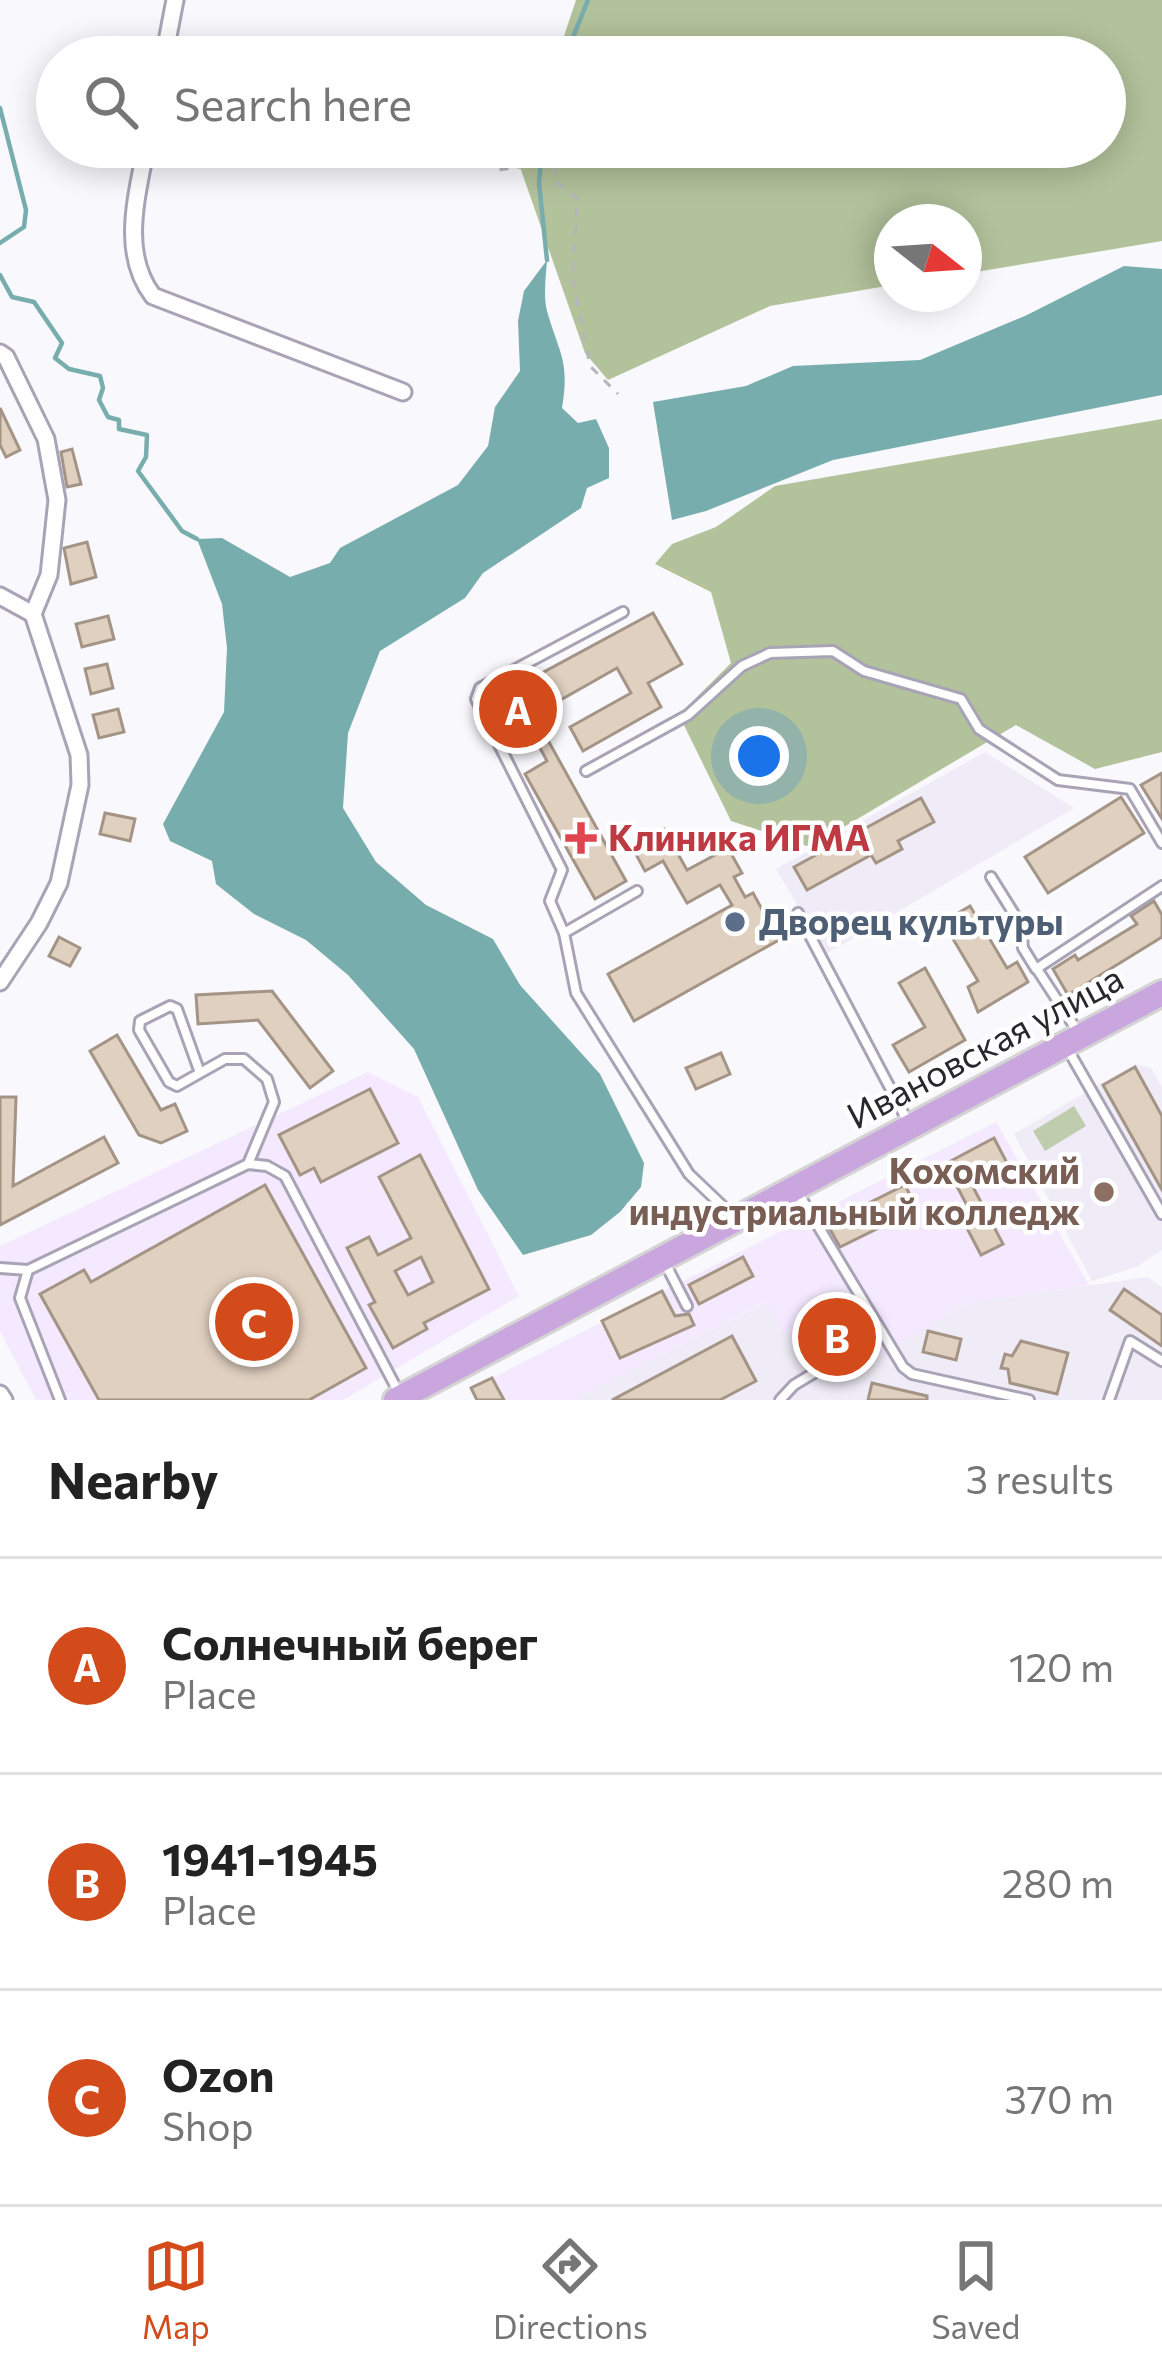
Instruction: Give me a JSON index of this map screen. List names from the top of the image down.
{
  "streets": {
    "main road": ["Ивановская улица"]
  },
  "places": {
    "health": ["Клиника ИГМА"],
    "other": ["Дворец культуры", "Кохомский индустриальный колледж"]
  },
  "north": "right",
  "page": {
    "search": "Search here",
    "pins": ["A", "C", "B"],
    "heading": ["Nearby", "3 results"],
    "list": [
      {
        "mark": "A",
        "name": "Солнечный берег",
        "note": "Place",
        "value": "120 m"
      },
      {
        "mark": "B",
        "name": "1941-1945",
        "note": "Place",
        "value": "280 m"
      },
      {
        "mark": "C",
        "name": "Ozon",
        "note": "Shop",
        "value": "370 m"
      }
    ],
    "nav": ["Map", "Directions", "Saved"]
  }
}
